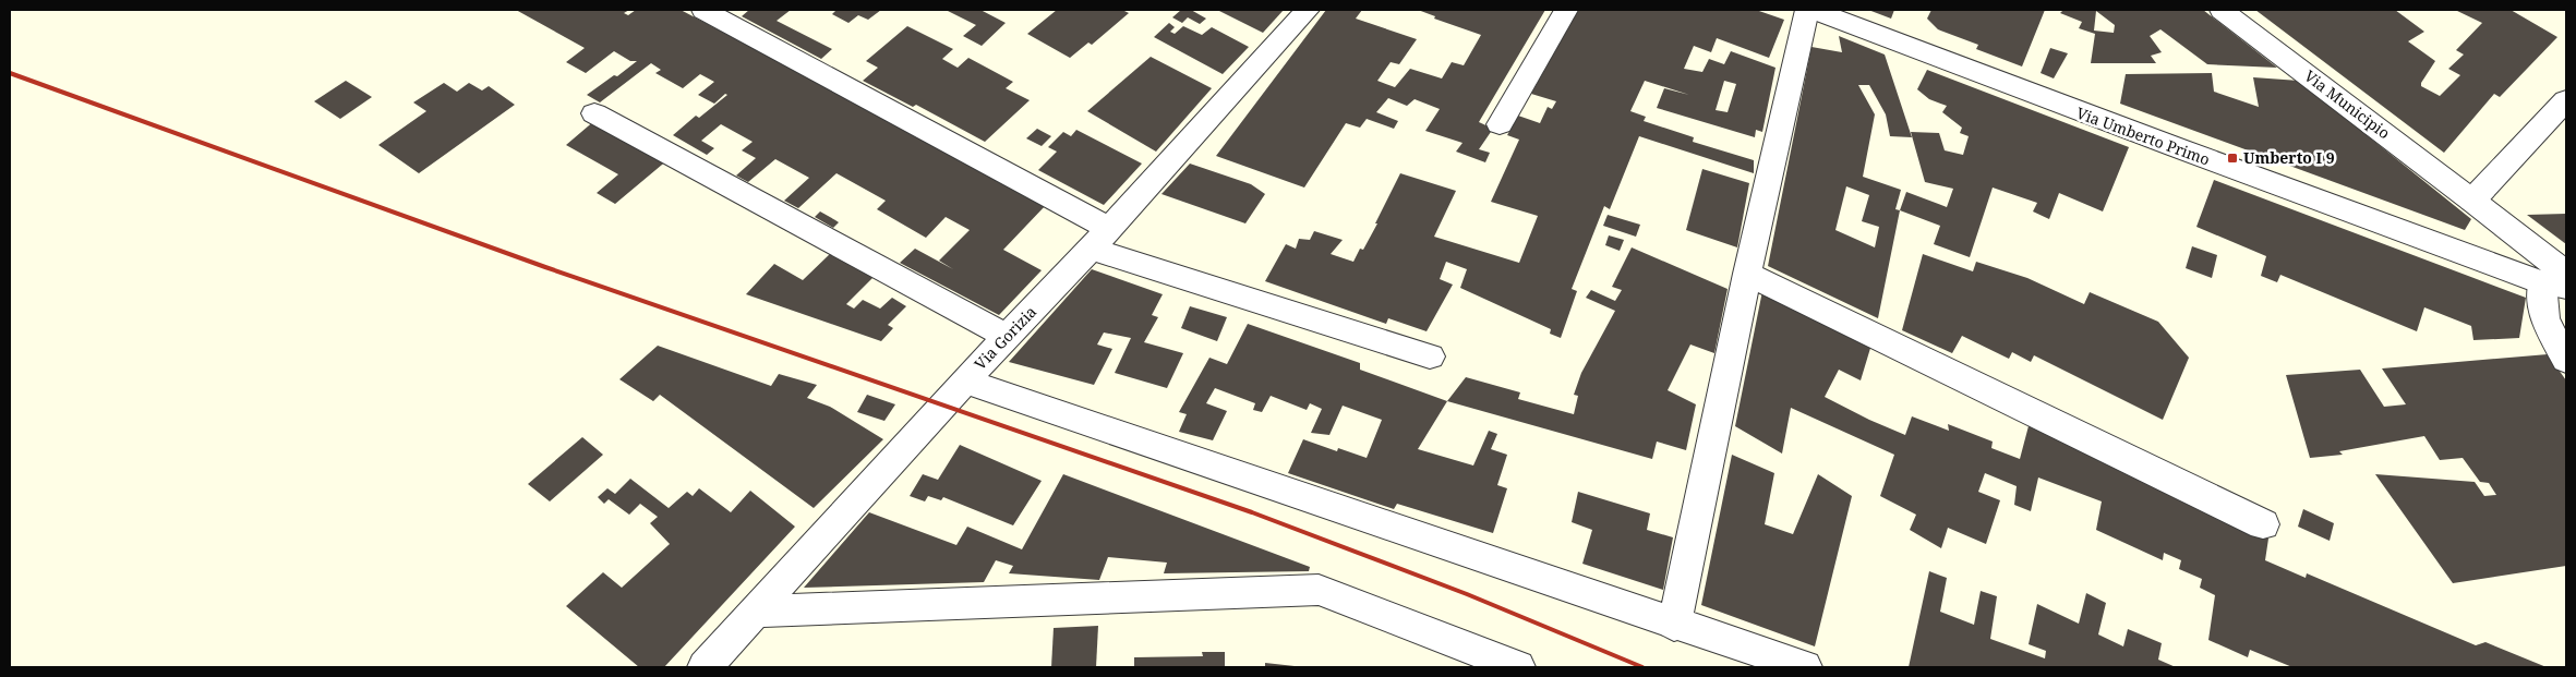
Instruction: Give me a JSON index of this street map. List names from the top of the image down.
{
  "streets": {
    "street": ["Via Municipio", "Via Umberto Primo", "Via Gorizia"]
  },
  "crossings": [
    ["Via Municipio", "Via Umberto Primo"]
  ],
  "places": {
    "transit": ["Umberto I 9"]
  }
}
